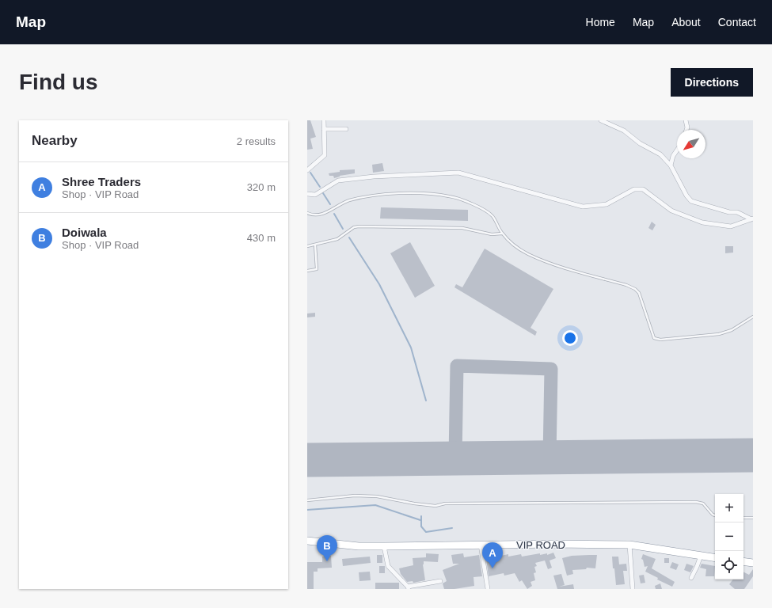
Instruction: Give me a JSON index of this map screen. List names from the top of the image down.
{
  "streets": {
    "highway": ["VIP ROAD"]
  },
  "north": "bottom left",
  "page": {
    "header": "Map",
    "nav": [
      "Home",
      "Map",
      "About",
      "Contact"
    ],
    "buttons": "Directions",
    "title": "Find us",
    "heading": ["Nearby", "2 results"],
    "list": [
      {
        "mark": "A",
        "name": "Shree Traders",
        "note": "Shop · VIP Road",
        "value": "320 m"
      },
      {
        "mark": "B",
        "name": "Doiwala",
        "note": "Shop · VIP Road",
        "value": "430 m"
      }
    ],
    "map_buttons": ["+", "−"],
    "pins": ["B", "A"]
  }
}
